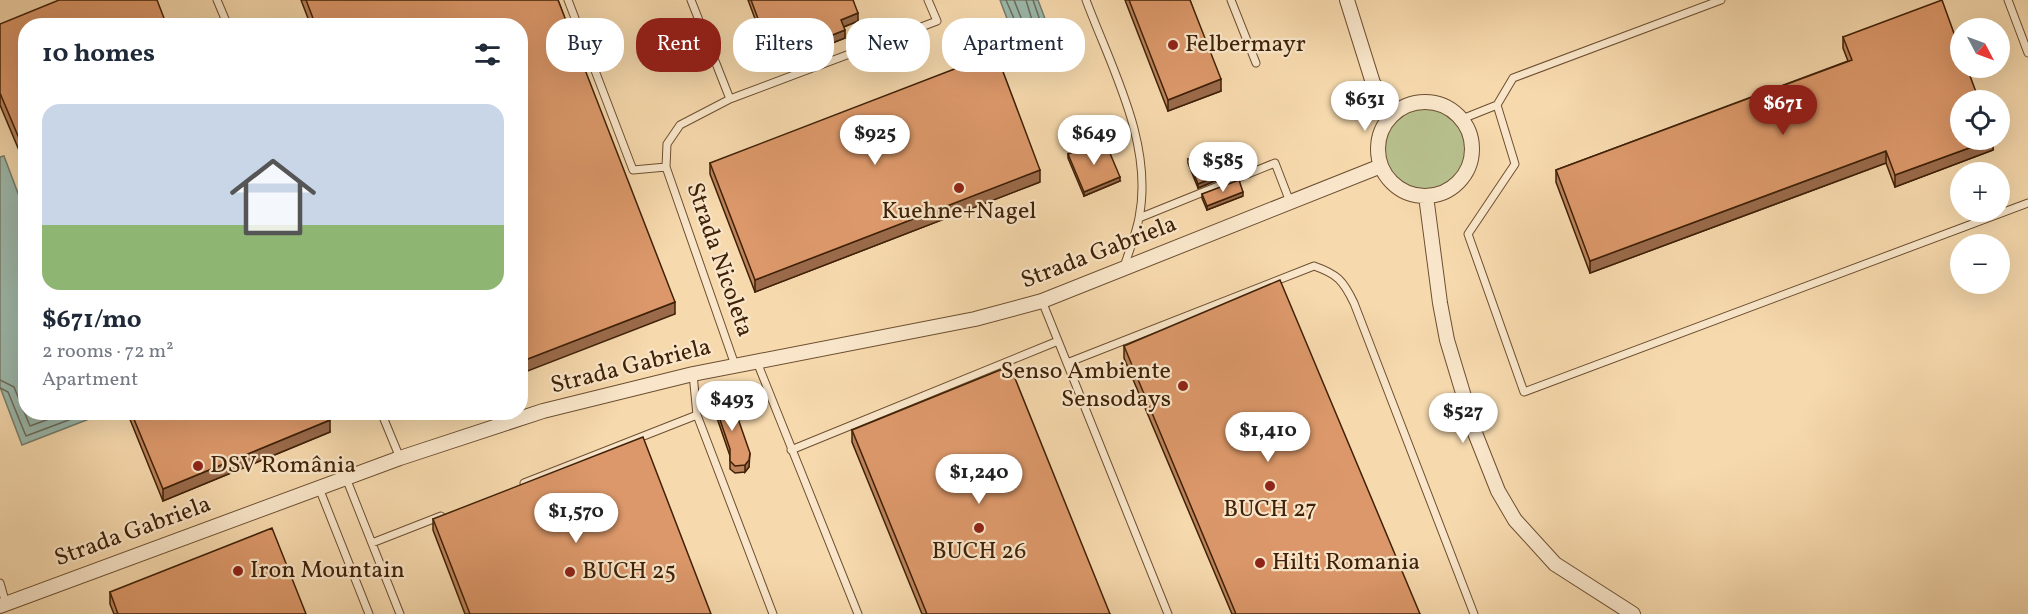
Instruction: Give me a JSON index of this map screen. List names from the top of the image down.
{
  "streets": {
    "street": ["Strada Gabriela"],
    "lane": ["Strada Nicoleta"]
  },
  "crossings": [
    ["Strada Gabriela", "Strada Nicoleta"]
  ],
  "places": [
    "Felbermayr",
    "Kuehne+Nagel",
    "Senso Ambiente Sensodays",
    "DSV România",
    "BUCH 27",
    "BUCH 26",
    "Hilti Romania",
    "Iron Mountain",
    "BUCH 25"
  ],
  "north": "bottom right",
  "page": {
    "map_buttons": ["+", "−"],
    "chip": [
      "Buy",
      "Rent",
      "Filters",
      "New",
      "Apartment"
    ],
    "heading": "10 homes",
    "price": [
      "$631",
      "$671",
      "$925",
      "$649",
      "$585",
      "$493",
      "$527",
      "$1,410",
      "$1,240",
      "$1,570"
    ],
    "list": [
      {
        "name": "$671/mo",
        "note": "2 rooms · 72 m² · Apartment"
      }
    ]
  }
}
